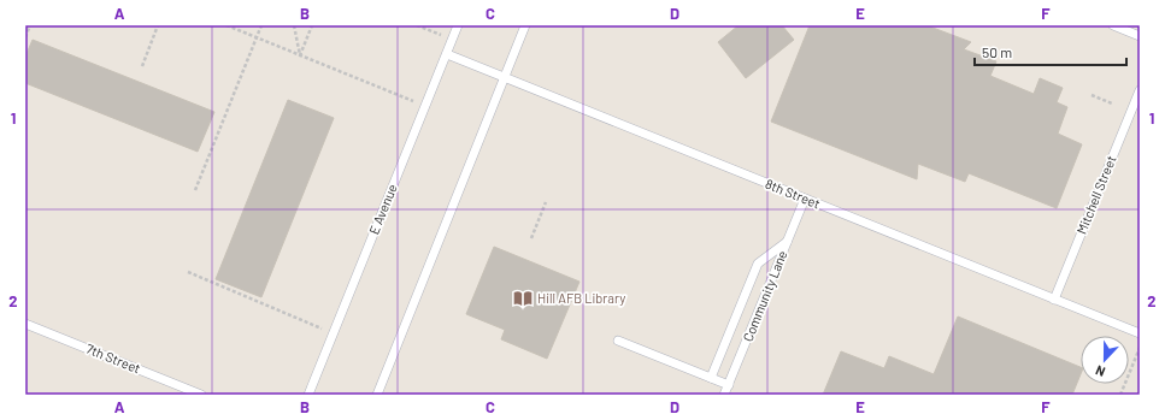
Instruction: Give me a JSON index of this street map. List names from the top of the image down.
{
  "streets": {
    "lane": [
      "8th Street",
      "Mitchell Street",
      "E Avenue",
      "Community Lane",
      "7th Street"
    ]
  },
  "crossings": [
    ["8th Street", "Mitchell Street"],
    ["8th Street", "E Avenue"],
    ["8th Street", "Community Lane"]
  ],
  "places": {
    "library": ["Hill AFB Library"]
  },
  "scale_bar": "50 m",
  "north": "bottom",
  "grid": {
    "columns": [
      "A",
      "B",
      "C",
      "D",
      "E",
      "F"
    ],
    "rows": ["1", "2"]
  }
}
